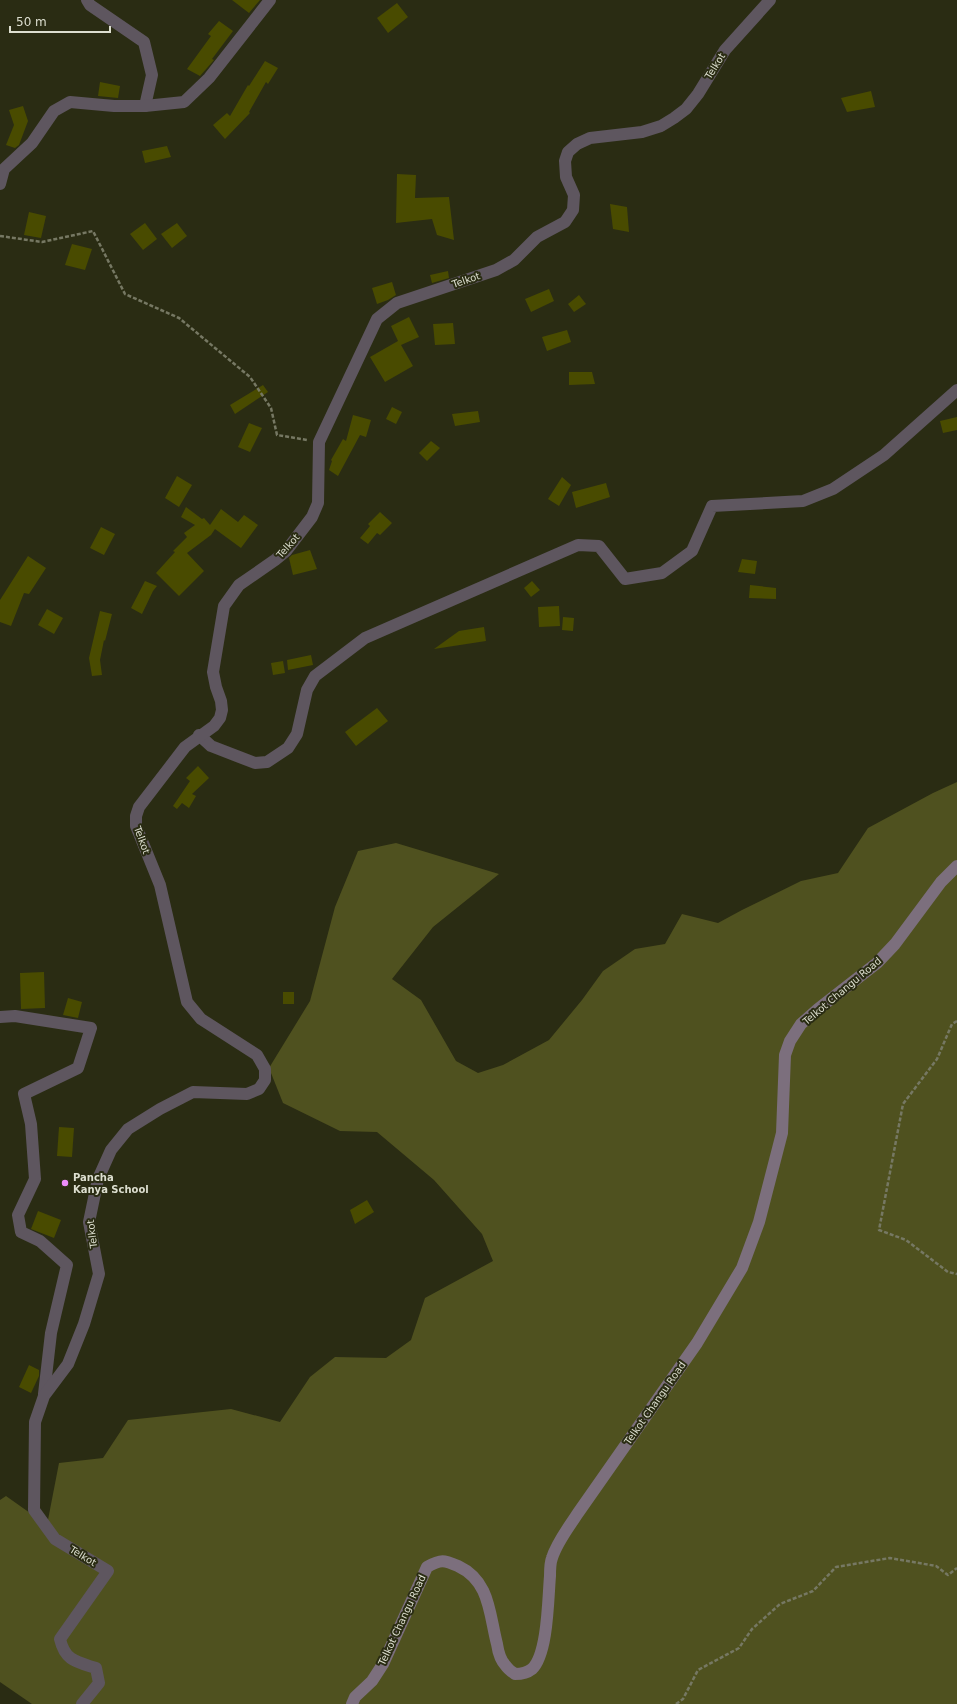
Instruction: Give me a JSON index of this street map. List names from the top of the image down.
{
  "streets": {
    "street": ["Telkot", "Telkot Changu Road"]
  },
  "places": ["Pancha Kanya School"],
  "scale_bar": "50 m"
}
